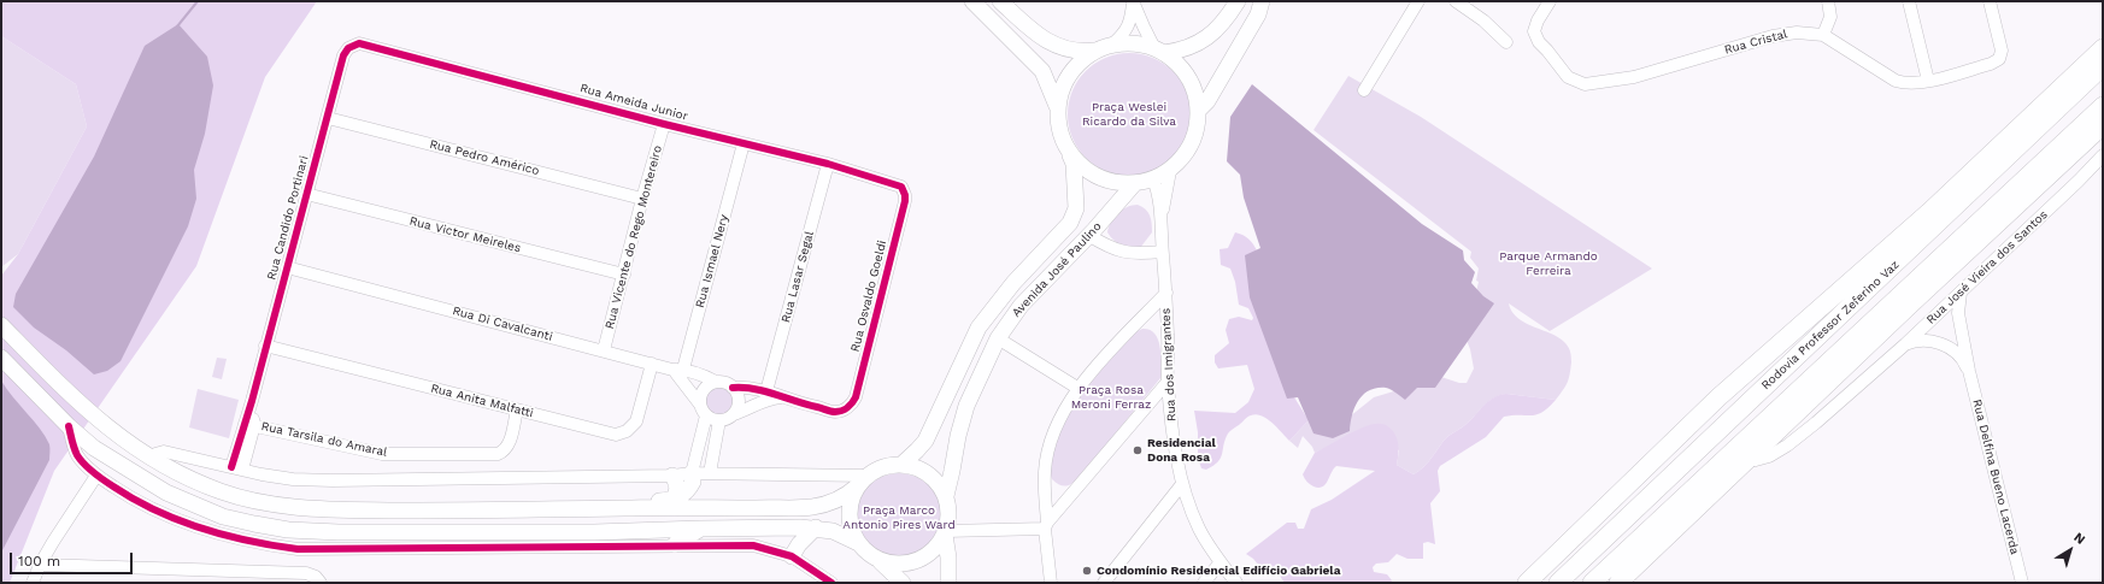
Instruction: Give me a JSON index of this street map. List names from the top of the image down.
{
  "streets": {
    "highway": ["Rodovia Professor Zeferino Vaz"],
    "main road": ["Avenida José Paulino"],
    "street": [
      "Rua Cristal",
      "Rua Ameida Junior",
      "Rua Pedro Américo",
      "Rua Candido Portinari",
      "Rua Victor Meireles",
      "Rua Vicente do Rego Montereiro",
      "Rua Ismael Nery",
      "Rua José Vieira dos Santos",
      "Rua Lasar Segal",
      "Rua Osvaldo Goeldi",
      "Rua Di Cavalcanti",
      "Rua dos Imigrantes",
      "Rua Anita Malfatti",
      "Rua Tarsila do Amaral",
      "Rua Delfina Bueno Lacerda"
    ]
  },
  "crossings": [
    ["Rua Ameida Junior", "Rua Candido Portinari"],
    ["Rua Ameida Junior", "Rua Vicente do Rego Montereiro"],
    ["Rua Ameida Junior", "Rua Ismael Nery"],
    ["Rua Ameida Junior", "Rua Lasar Segal"],
    ["Rua Ameida Junior", "Rua Osvaldo Goeldi"],
    ["Rua Pedro Américo", "Rua Candido Portinari"],
    ["Rua Pedro Américo", "Rua Vicente do Rego Montereiro"],
    ["Rua Candido Portinari", "Rua Victor Meireles"],
    ["Rua Candido Portinari", "Rua Di Cavalcanti"],
    ["Rua Candido Portinari", "Rua Anita Malfatti"],
    ["Rua Candido Portinari", "Rua Tarsila do Amaral"],
    ["Rua Victor Meireles", "Rua Vicente do Rego Montereiro"],
    ["Rua Vicente do Rego Montereiro", "Rua Di Cavalcanti"],
    ["Rua Ismael Nery", "Rua Di Cavalcanti"],
    ["Rua José Vieira dos Santos", "Rua Delfina Bueno Lacerda"],
    ["Avenida José Paulino", "Rua dos Imigrantes"],
    ["Rua Di Cavalcanti", "Rua Anita Malfatti"],
    ["Rua Anita Malfatti", "Rua Tarsila do Amaral"]
  ],
  "parks": [
    "Praça Weslei Ricardo da Silva",
    "Parque Armando Ferreira",
    "Praça Rosa Meroni Ferraz",
    "Praça Marco Antonio Pires Ward"
  ],
  "places": ["Residencial Dona Rosa", "Condomínio Residencial Edifício Gabriela"],
  "scale_bar": "100 m",
  "north": "top right"
}
